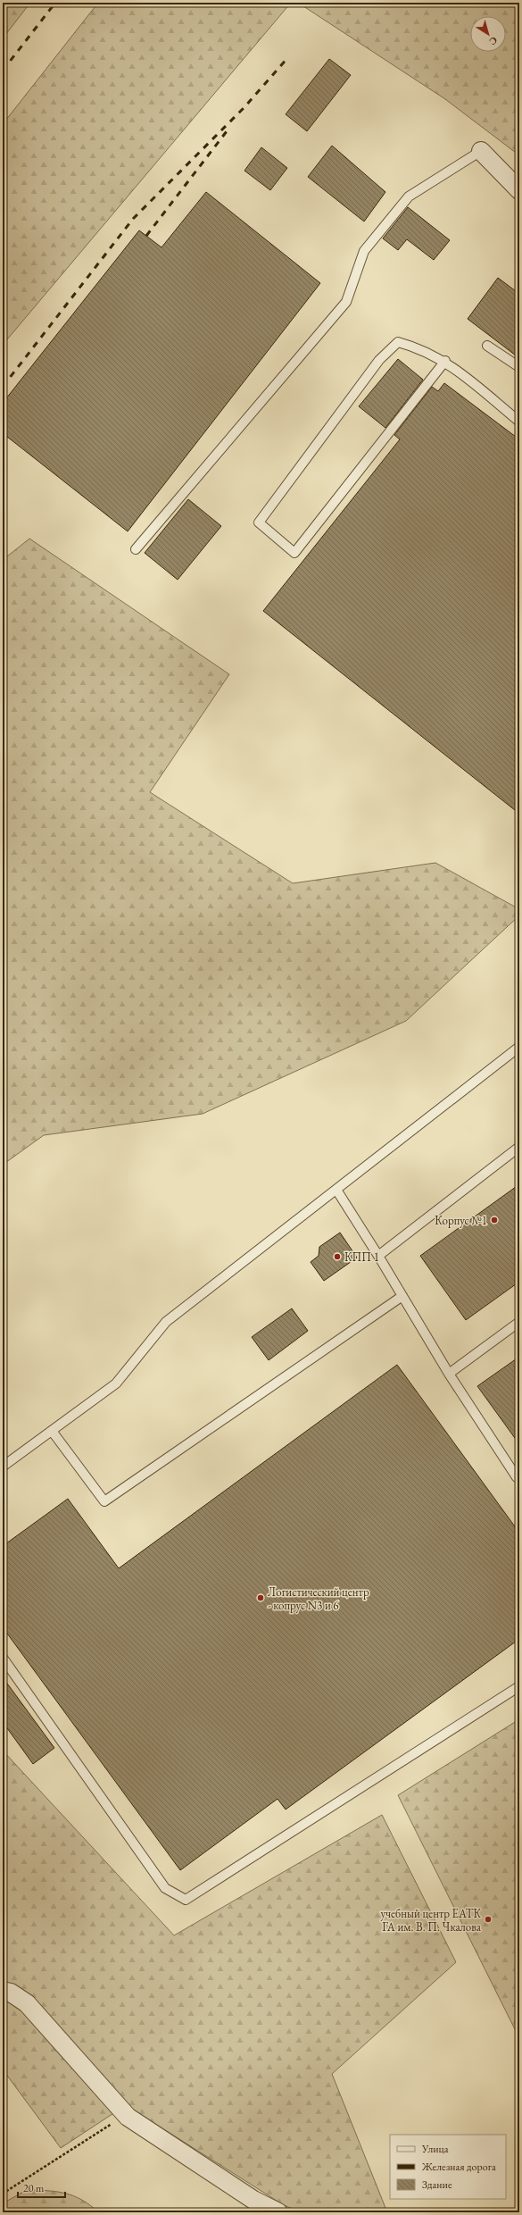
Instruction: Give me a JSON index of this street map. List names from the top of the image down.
{
  "places": [
    "Корпус №1",
    "КПП 1",
    "Логистический центр - копрус N3 и 6",
    "учебный центр ЕАТК ГА им. В. П. Чкалова"
  ],
  "legend": ["Улица", "Железная дорога", "Здание"],
  "scale_bar": "20 m",
  "north": "bottom right"
}
